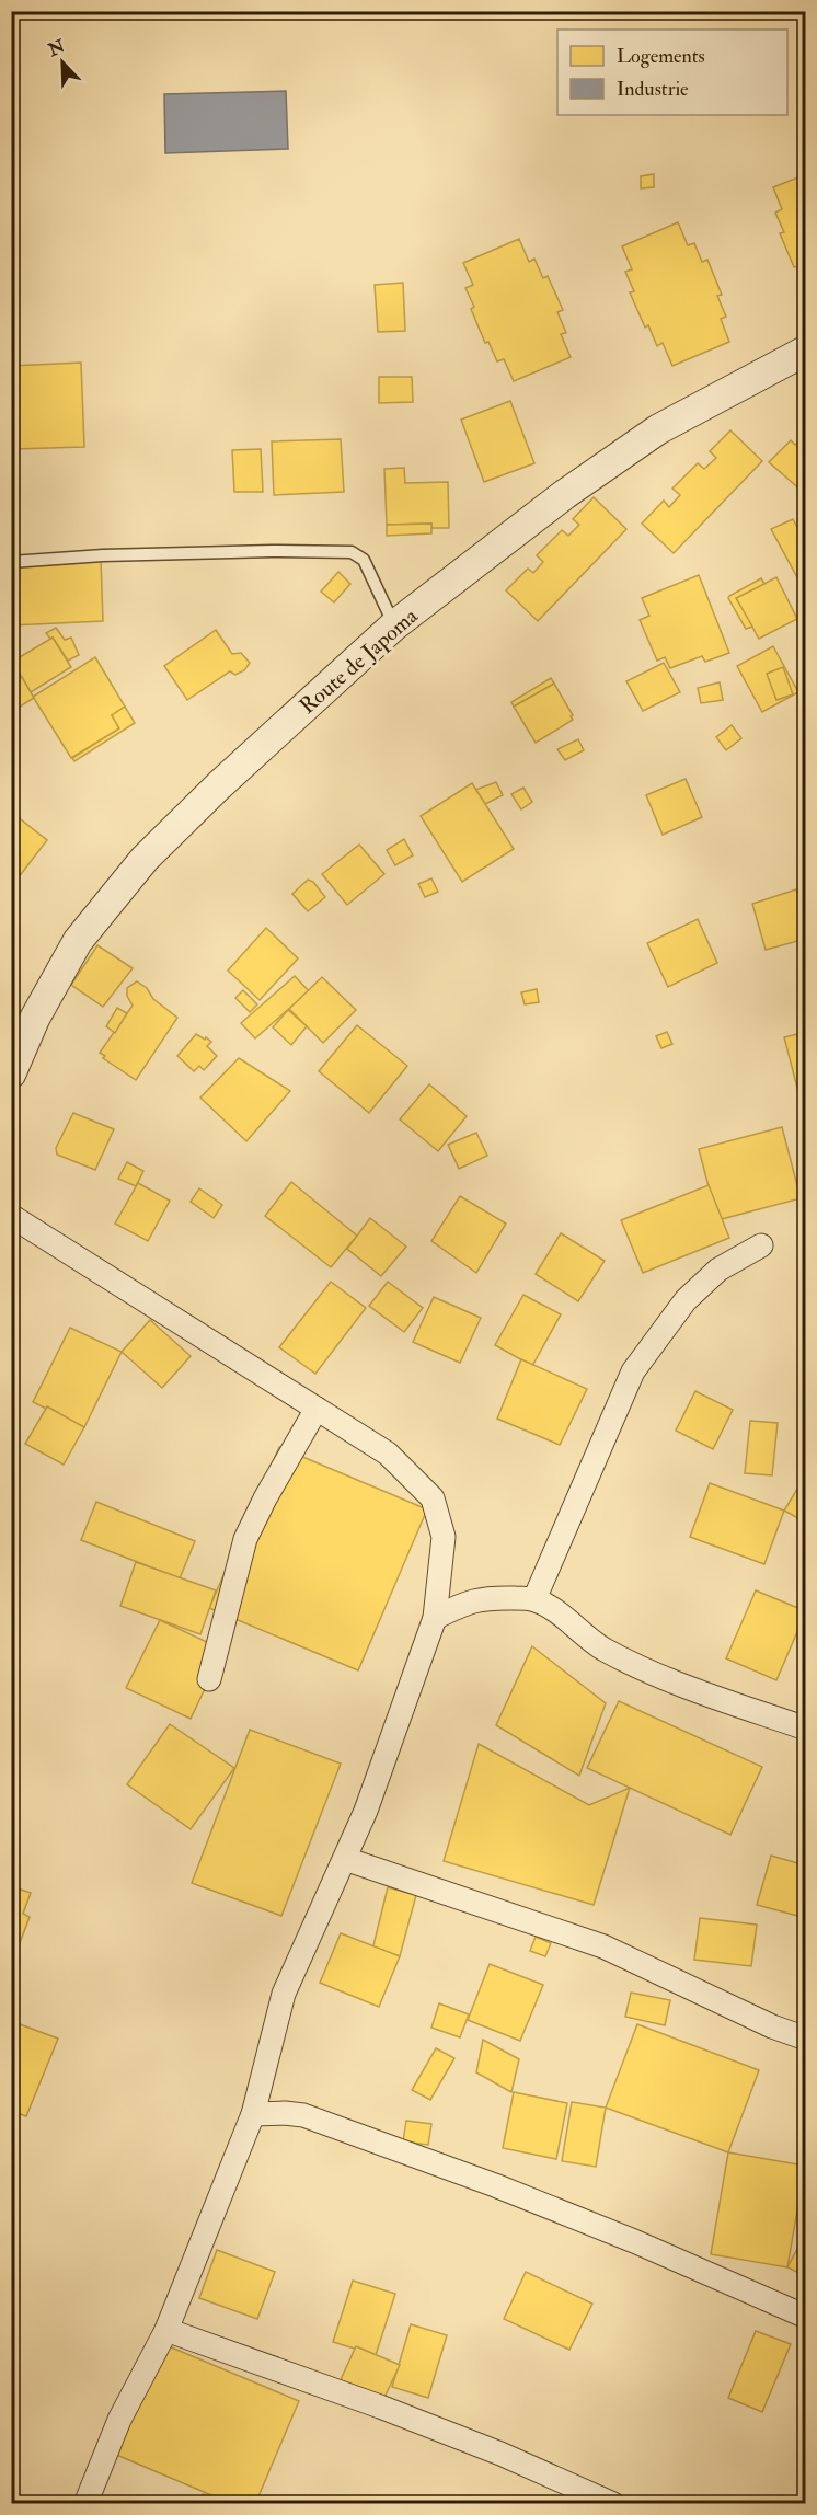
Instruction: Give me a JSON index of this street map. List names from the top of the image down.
{
  "streets": {
    "street": ["Route de Japoma"]
  },
  "legend": ["Logements", "Industrie"],
  "north": "top left"
}
